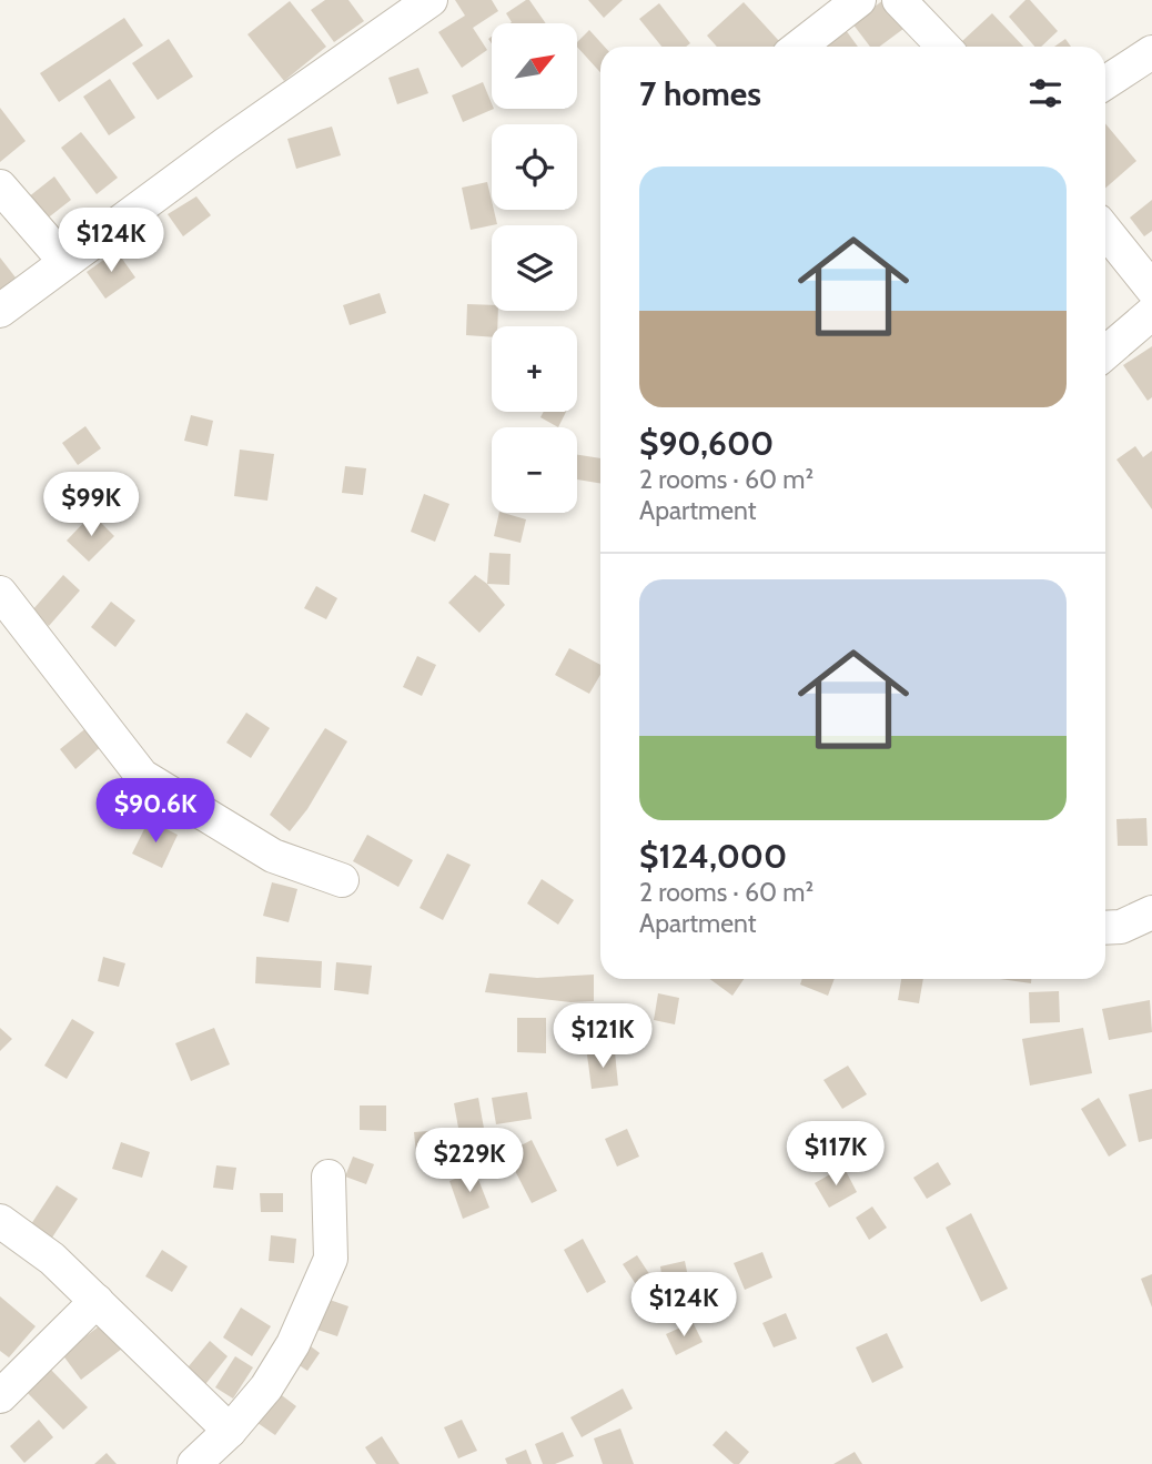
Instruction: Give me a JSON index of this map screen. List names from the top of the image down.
{
  "north": "top right",
  "page": {
    "map_buttons": ["+", "−"],
    "heading": "7 homes",
    "list": [
      {
        "name": "$90,600",
        "note": "2 rooms · 60 m² · Apartment"
      },
      {
        "name": "$124,000",
        "note": "2 rooms · 60 m² · Apartment"
      }
    ],
    "price": [
      "$124K",
      "$99K",
      "$90.6K",
      "$121K",
      "$117K",
      "$229K",
      "$124K"
    ]
  }
}
